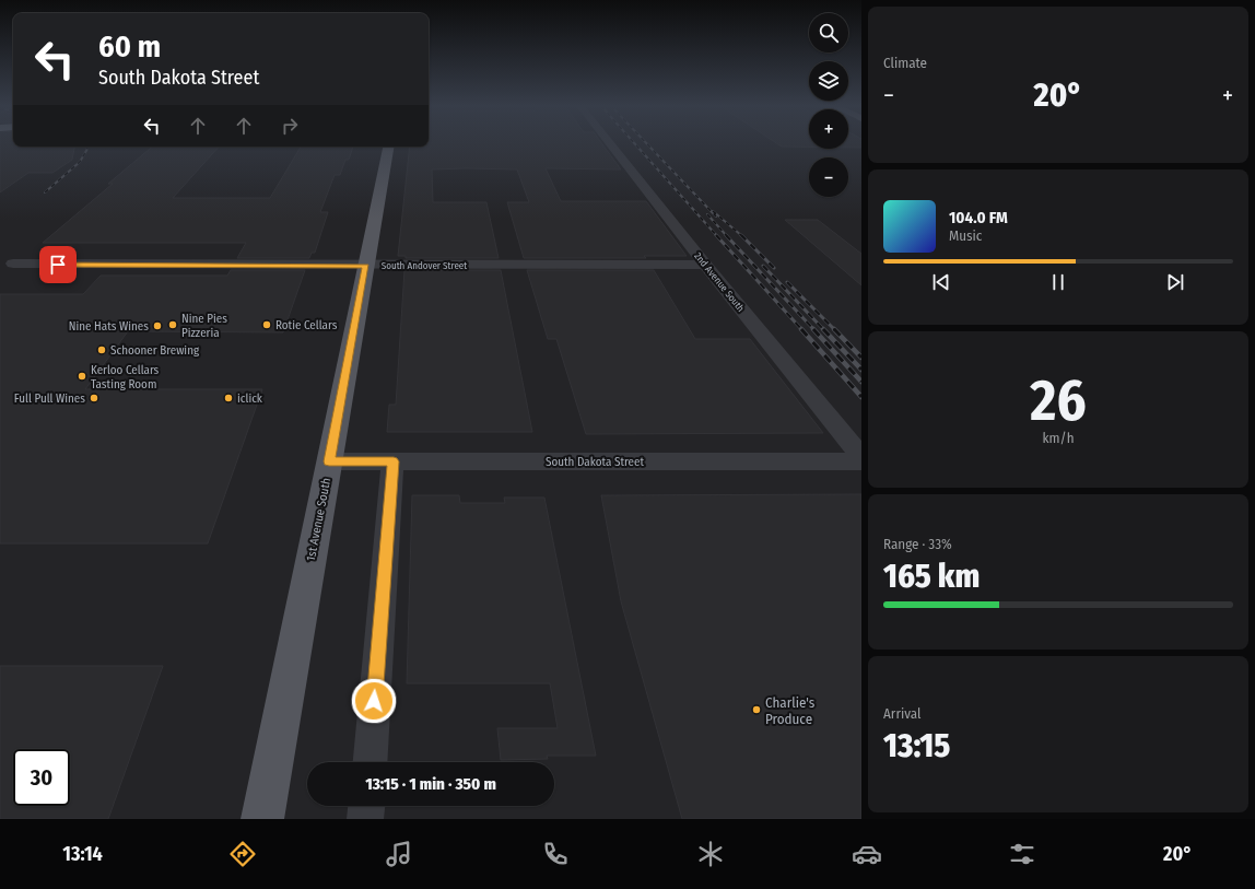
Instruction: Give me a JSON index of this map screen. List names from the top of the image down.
{
  "streets": {
    "main road": ["1st Avenue South"],
    "street": ["South Andover Street", "2nd Avenue South", "South Dakota Street"]
  },
  "crossings": [
    ["South Andover Street", "2nd Avenue South"],
    ["South Andover Street", "1st Avenue South"],
    ["South Dakota Street", "1st Avenue South"]
  ],
  "places": [
    "Nine Pies Pizzeria",
    "Rotie Cellars",
    "Nine Hats Wines",
    "Schooner Brewing",
    "Kerloo Cellars Tasting Room",
    "Full Pull Wines",
    "iclick",
    "Charlie's Produce"
  ],
  "page": {
    "tile": [
      "Climate",
      ["26", "km/h"],
      ["Range · 33%", "165 km"],
      ["Arrival", "13:15"]
    ],
    "map_buttons": ["+", "−"],
    "turn": ["60 m", "South Dakota Street"],
    "heat": ["−", "20°", "+"],
    "song": ["104.0 FM", "Music"],
    "limit": "30",
    "trip": "13:15 · 1 min · 350 m",
    "tabs": ["13:14", "20°"]
  }
}
